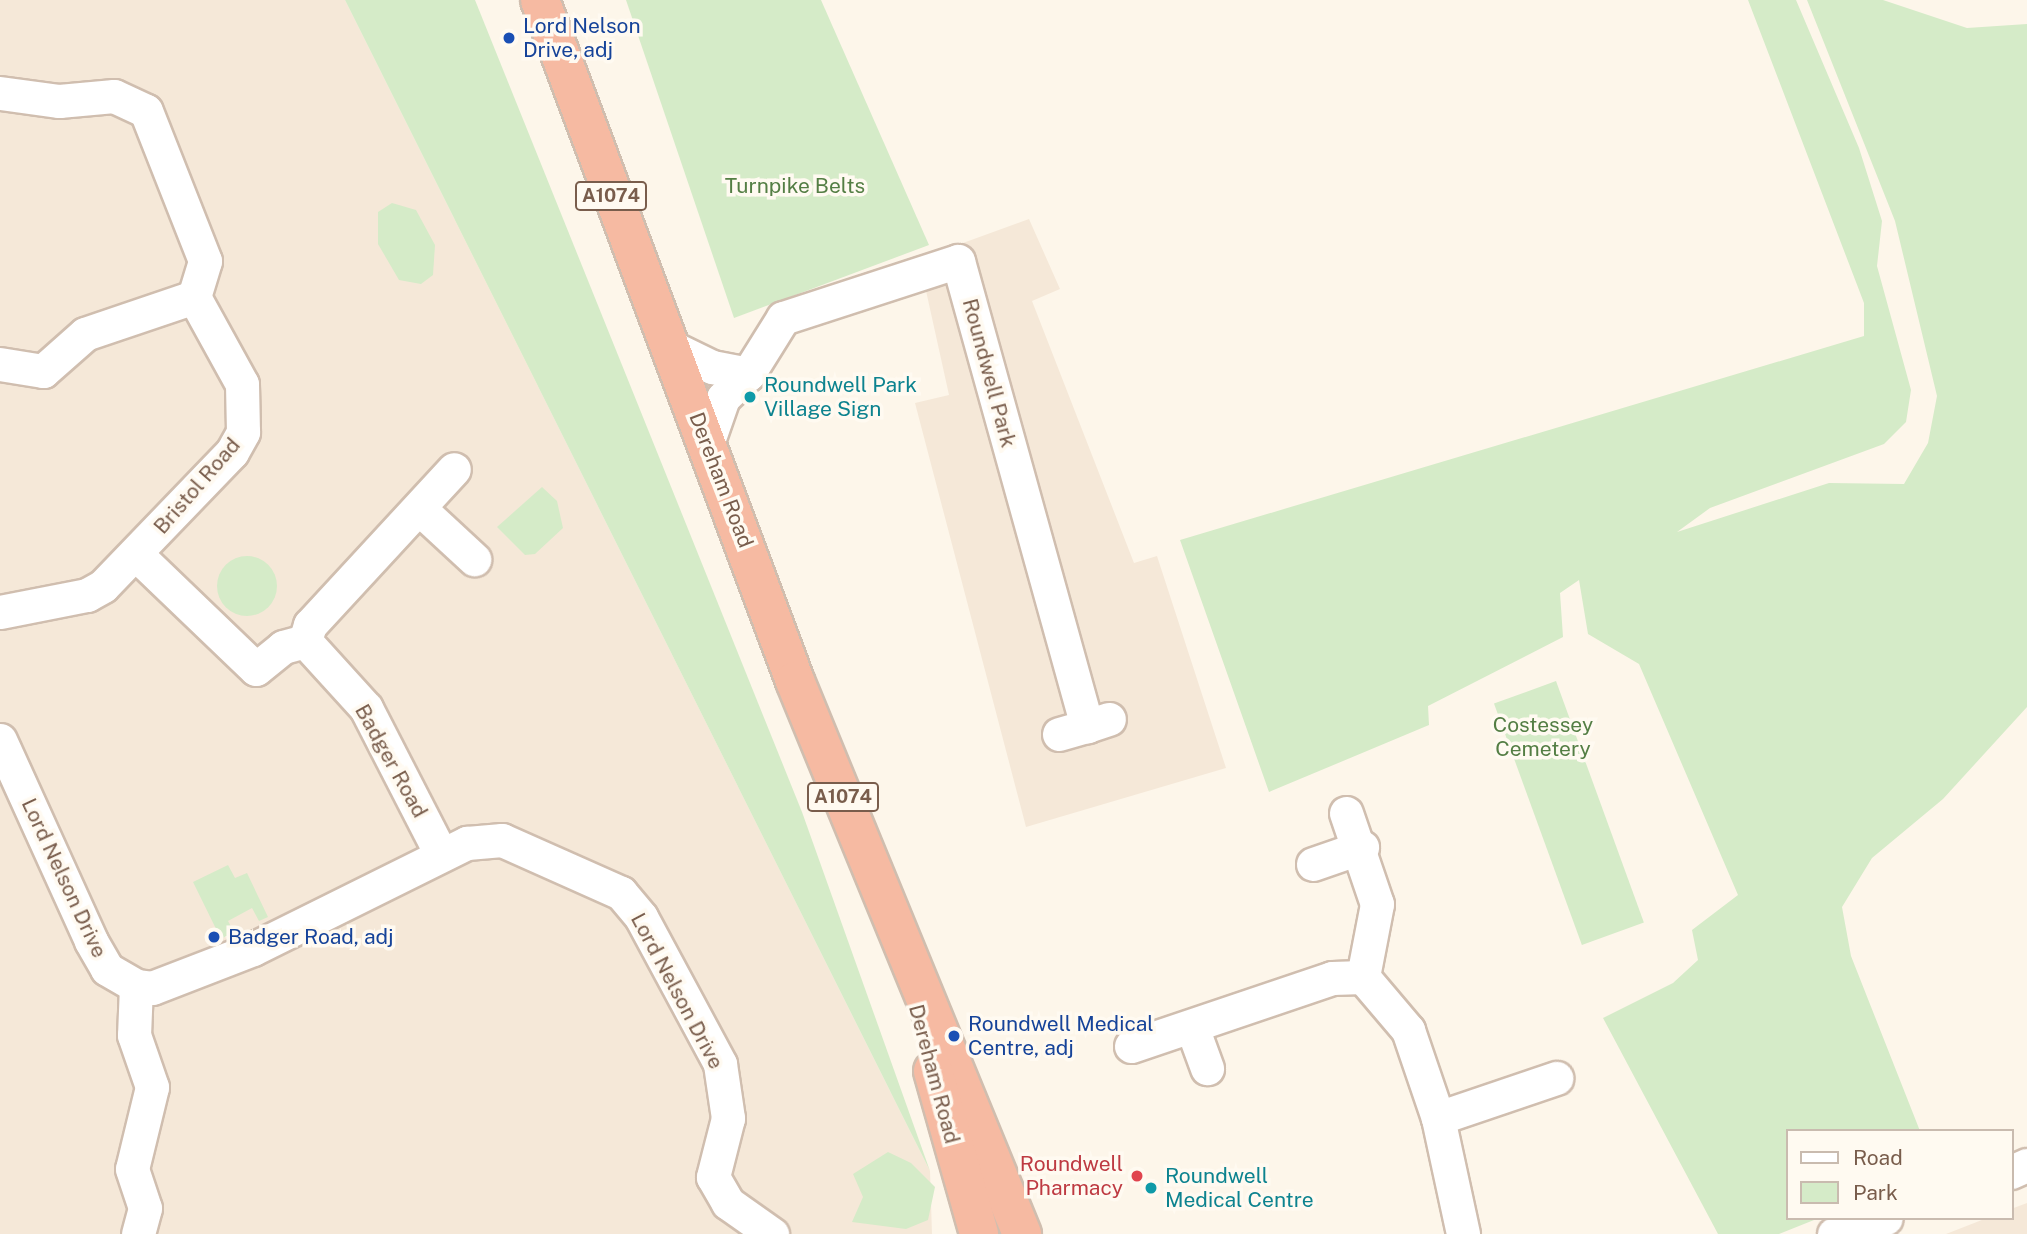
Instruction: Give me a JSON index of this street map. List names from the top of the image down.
{
  "streets": {
    "highway": ["A1074", "Dereham Road"],
    "street": [
      "Roundwell Park",
      "Bristol Road",
      "Badger Road",
      "Lord Nelson Drive"
    ]
  },
  "crossings": [
    ["Roundwell Park", "Dereham Road"],
    ["Badger Road", "Lord Nelson Drive"]
  ],
  "parks": ["Turnpike Belts", "Costessey Cemetery"],
  "places": [
    "Lord Nelson Drive, adj",
    "Roundwell Park Village Sign",
    "Badger Road, adj",
    "Roundwell Medical Centre, adj",
    "Roundwell Pharmacy",
    "Roundwell Medical Centre"
  ],
  "legend": ["Road", "Park"]
}
